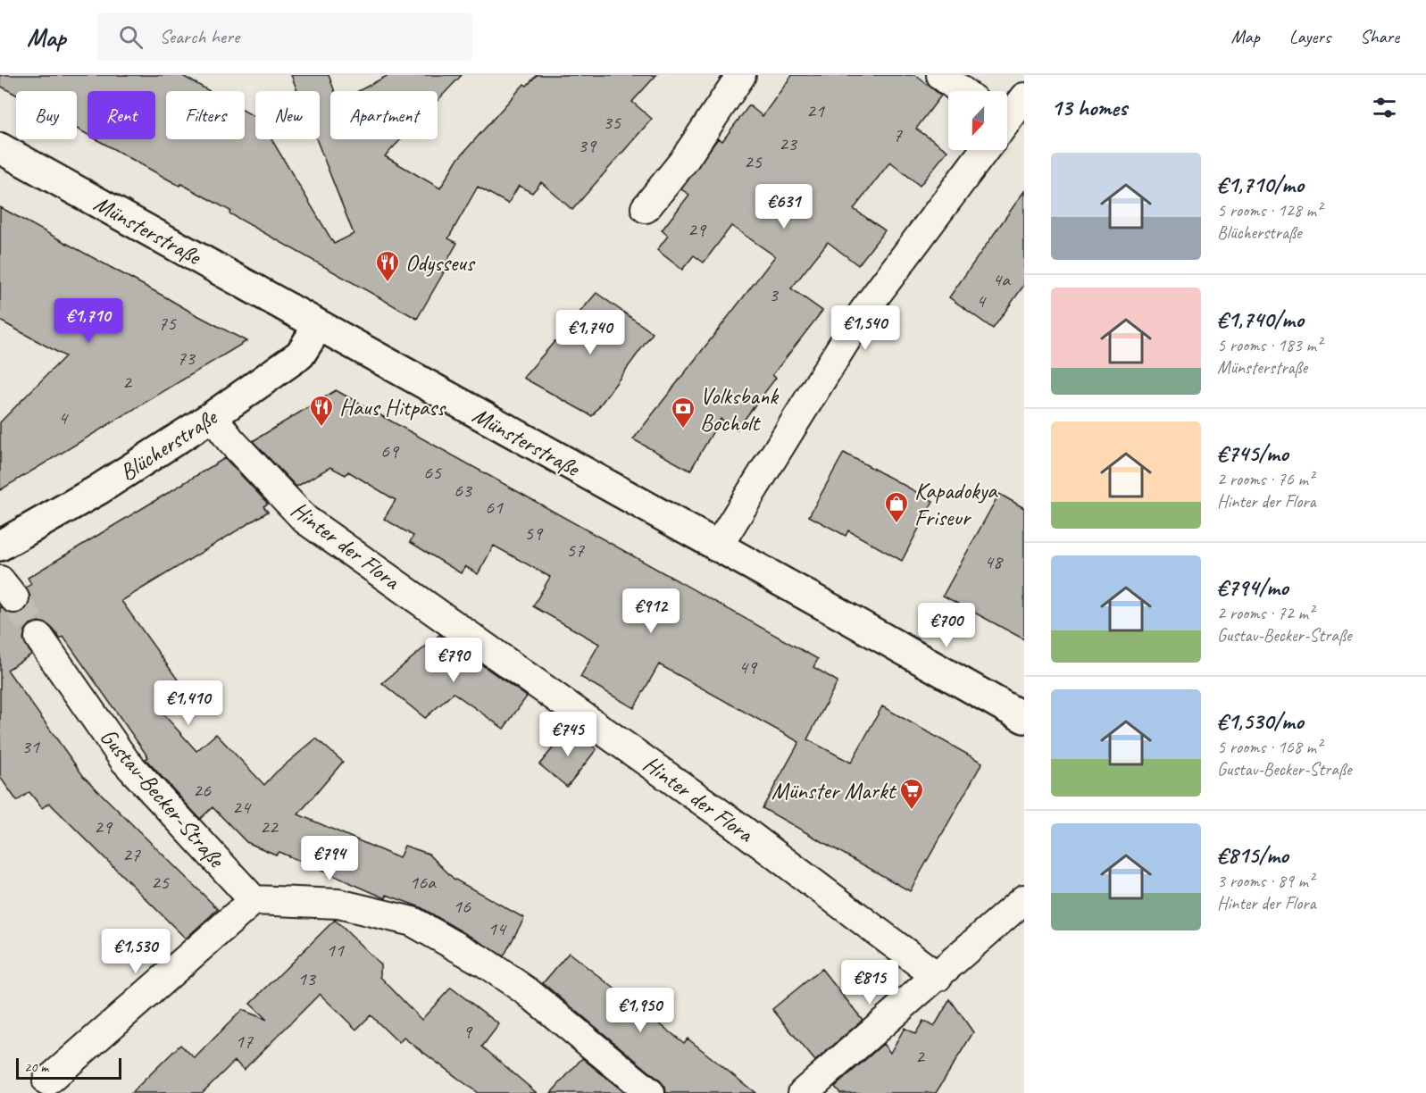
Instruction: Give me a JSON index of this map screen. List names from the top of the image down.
{
  "streets": {
    "main road": ["Münsterstraße", "Blücherstraße"],
    "street": ["Hinter der Flora", "Gustav-Becker-Straße"]
  },
  "crossings": [
    ["Münsterstraße", "Blücherstraße"],
    ["Blücherstraße", "Hinter der Flora"]
  ],
  "places": {
    "restaurant": ["Odysseus", "Haus Hitpass"],
    "bank": ["Volksbank Bocholt"],
    "shop": ["Kapadokya Friseur"],
    "supermarket": ["Münster Markt"]
  },
  "house_numbers": [
    "21",
    "35",
    "7",
    "23",
    "39",
    "25",
    "29",
    "4a",
    "3",
    "4",
    "75",
    "73",
    "2",
    "4",
    "69",
    "65",
    "63",
    "61",
    "59",
    "57",
    "48",
    "49",
    "31",
    "26",
    "24",
    "29",
    "22",
    "27",
    "25",
    "16a",
    "16",
    "14",
    "11",
    "13",
    "9",
    "17",
    "2"
  ],
  "scale_bar": "20 m",
  "north": "bottom",
  "page": {
    "header": "Map",
    "search": "Search here",
    "nav": ["Map", "Layers", "Share"],
    "heading": "13 homes",
    "chip": [
      "Buy",
      "Rent",
      "Filters",
      "New",
      "Apartment"
    ],
    "list": [
      {
        "name": "€1,710/mo",
        "note": "5 rooms · 128 m² · Blücherstraße"
      },
      {
        "name": "€1,740/mo",
        "note": "5 rooms · 183 m² · Münsterstraße"
      },
      {
        "name": "€745/mo",
        "note": "2 rooms · 76 m² · Hinter der Flora"
      },
      {
        "name": "€794/mo",
        "note": "2 rooms · 72 m² · Gustav-Becker-Straße"
      },
      {
        "name": "€1,530/mo",
        "note": "5 rooms · 168 m² · Gustav-Becker-Straße"
      },
      {
        "name": "€815/mo",
        "note": "3 rooms · 89 m² · Hinter der Flora"
      }
    ],
    "price": [
      "€631",
      "€1,710",
      "€1,540",
      "€1,740",
      "€912",
      "€700",
      "€790",
      "€1,410",
      "€745",
      "€794",
      "€1,530",
      "€815",
      "€1,950"
    ],
    "scale": "20 m"
  }
}
